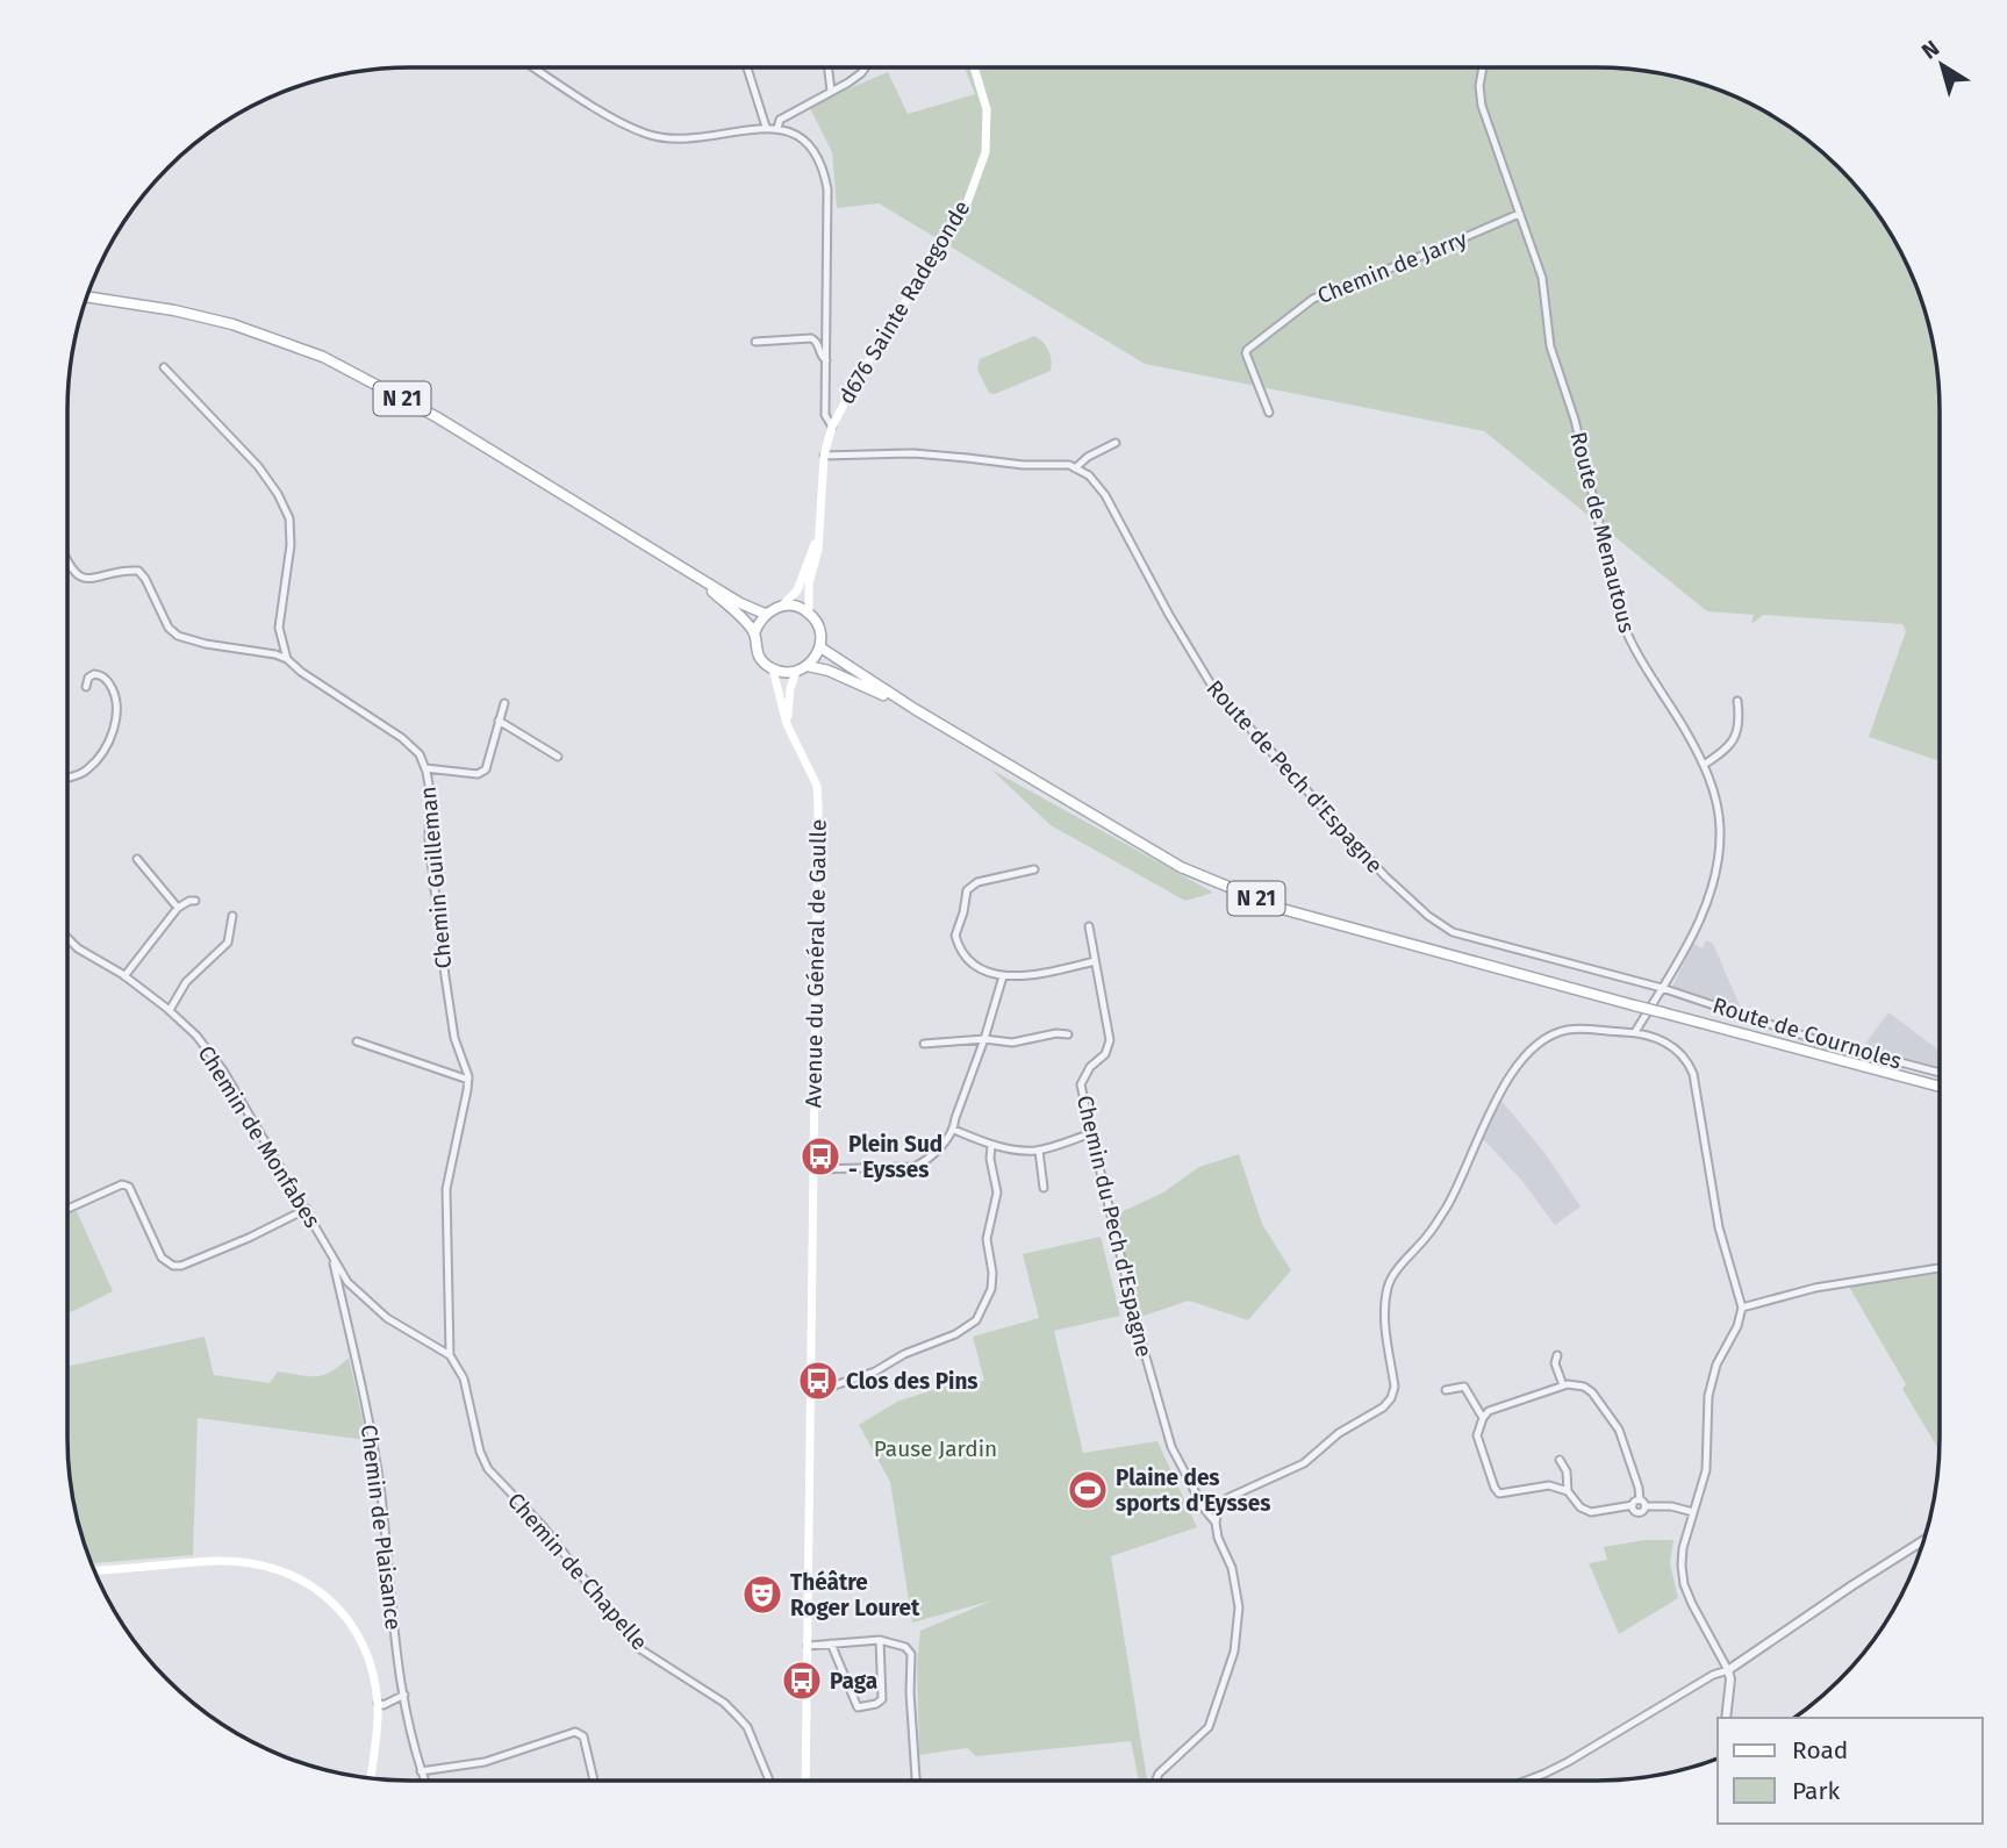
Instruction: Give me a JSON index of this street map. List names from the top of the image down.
{
  "streets": {
    "main road": ["d676 Sainte Radegonde", "N 21", "Avenue du Général de Gaulle"],
    "street": [
      "Chemin de Jarry",
      "Route de Menautous",
      "Route de Pech d'Espagne",
      "Chemin Guilleman",
      "Route de Cournoles",
      "Chemin de Monfabes",
      "Chemin du Pech d'Espagne",
      "Chemin de Plaisance",
      "Chemin de Chapelle"
    ]
  },
  "crossings": [
    ["Chemin de Jarry", "Route de Menautous"],
    ["N 21", "Avenue du Général de Gaulle"],
    ["Route de Menautous", "Route de Pech d'Espagne"],
    ["Route de Menautous", "Route de Cournoles"],
    ["Route de Pech d'Espagne", "Route de Cournoles"],
    ["Chemin Guilleman", "Chemin de Monfabes"],
    ["Chemin Guilleman", "Chemin de Chapelle"],
    ["Chemin de Monfabes", "Chemin de Plaisance"],
    ["Chemin de Monfabes", "Chemin de Chapelle"]
  ],
  "parks": ["Pause Jardin"],
  "places": {
    "bus stop": ["Plein Sud - Eysses", "Clos des Pins", "Paga"],
    "sports": ["Plaine des sports d'Eysses"],
    "theatre": ["Théâtre Roger Louret"]
  },
  "legend": ["Road", "Park"],
  "north": "top left"
}
